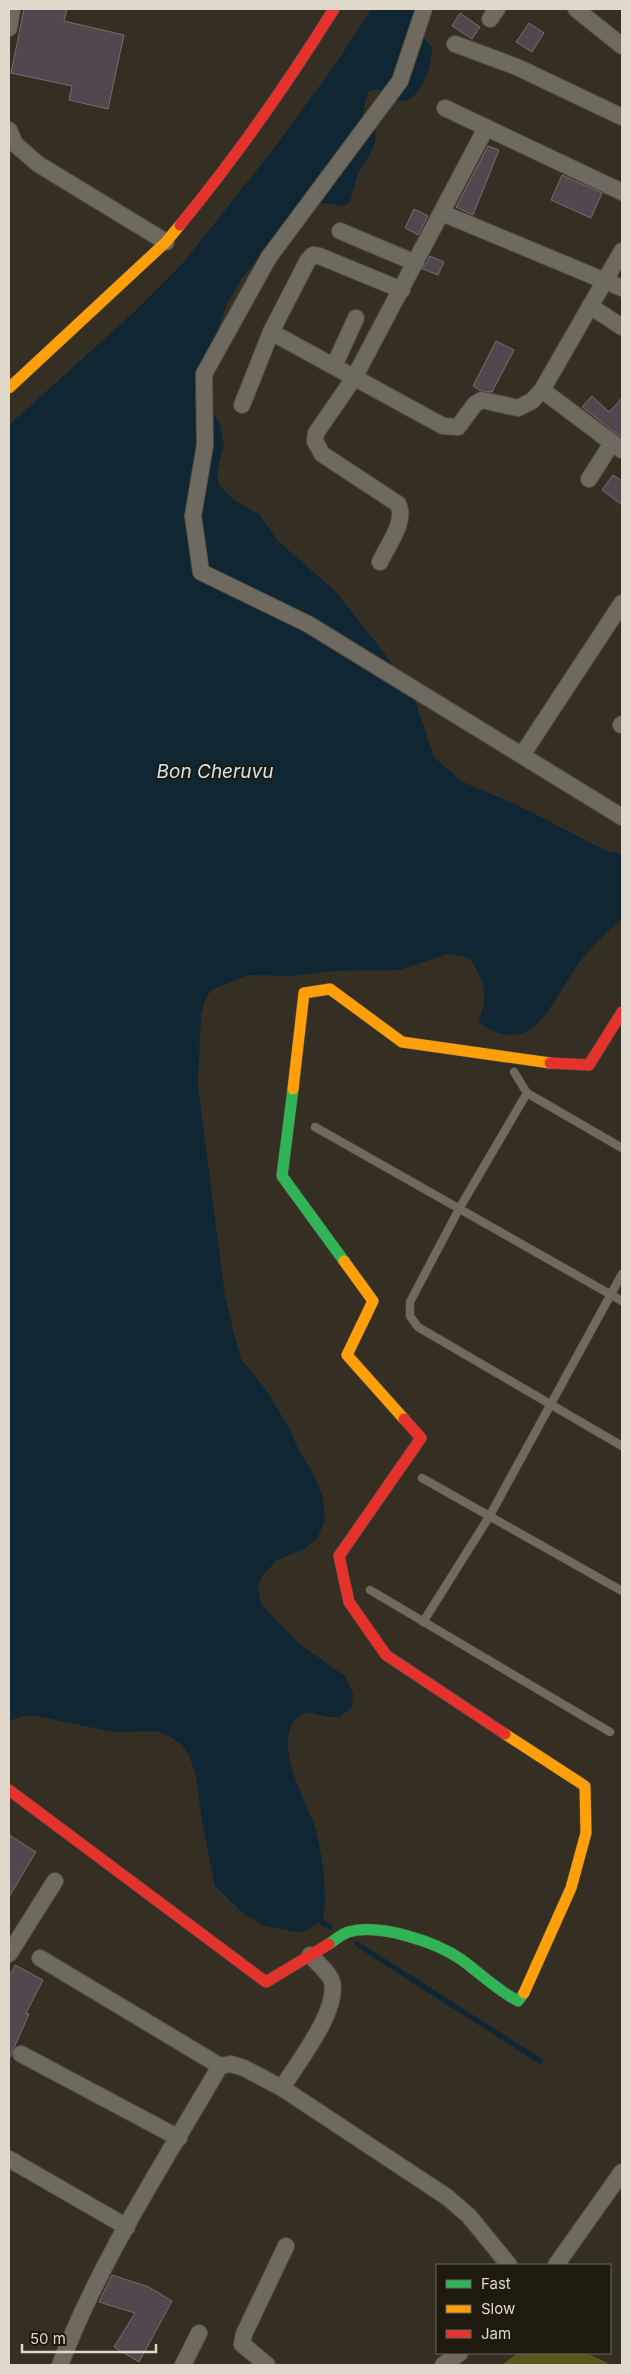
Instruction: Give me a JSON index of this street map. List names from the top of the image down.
{
  "water": ["Bon Cheruvu"],
  "legend": ["Fast", "Slow", "Jam"],
  "scale_bar": "50 m"
}
